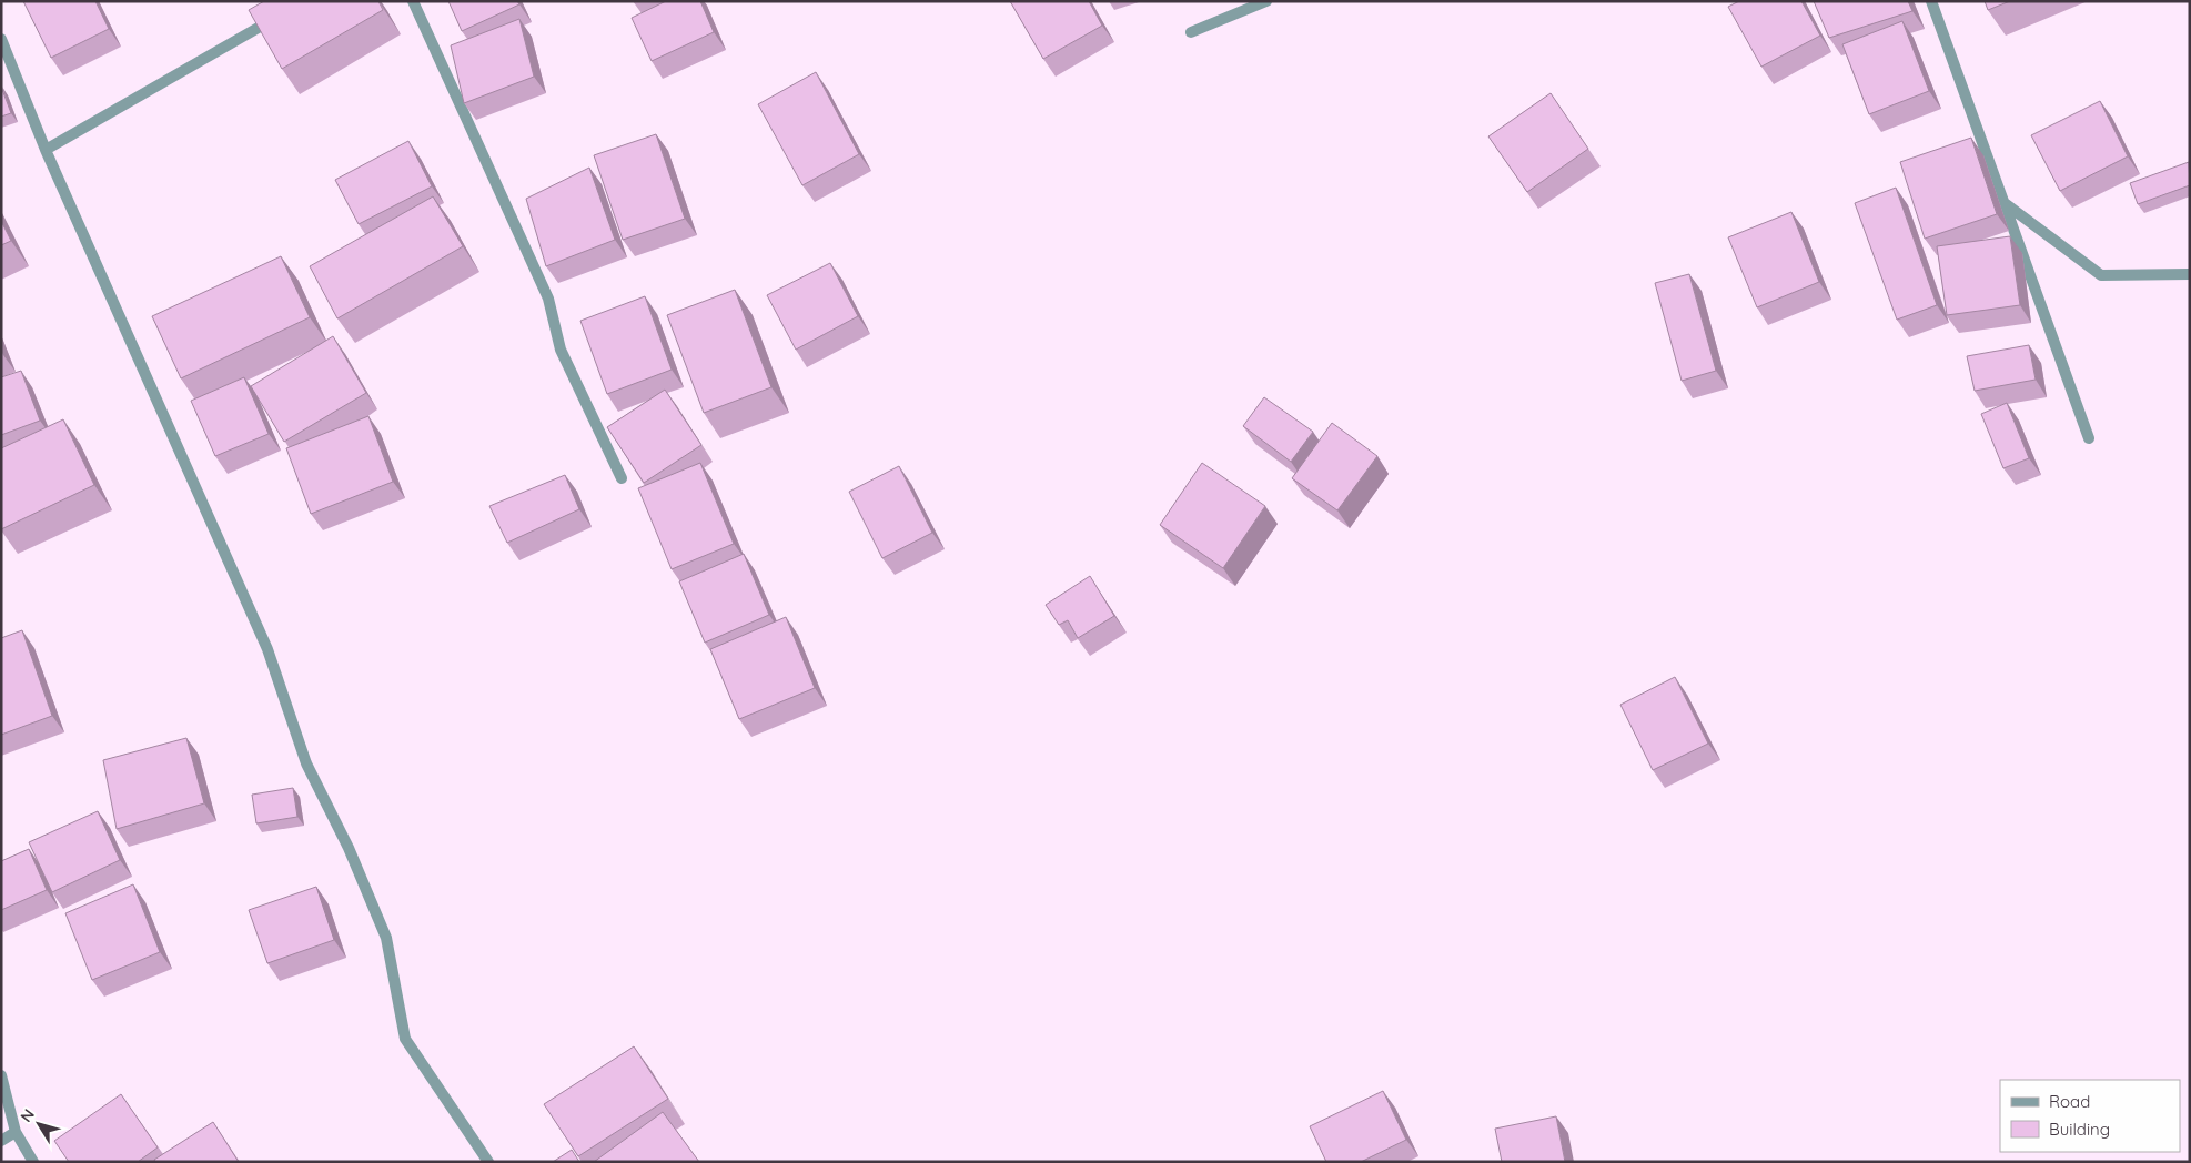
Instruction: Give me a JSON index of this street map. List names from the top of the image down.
{
  "legend": ["Road", "Building"],
  "north": "top left"
}
